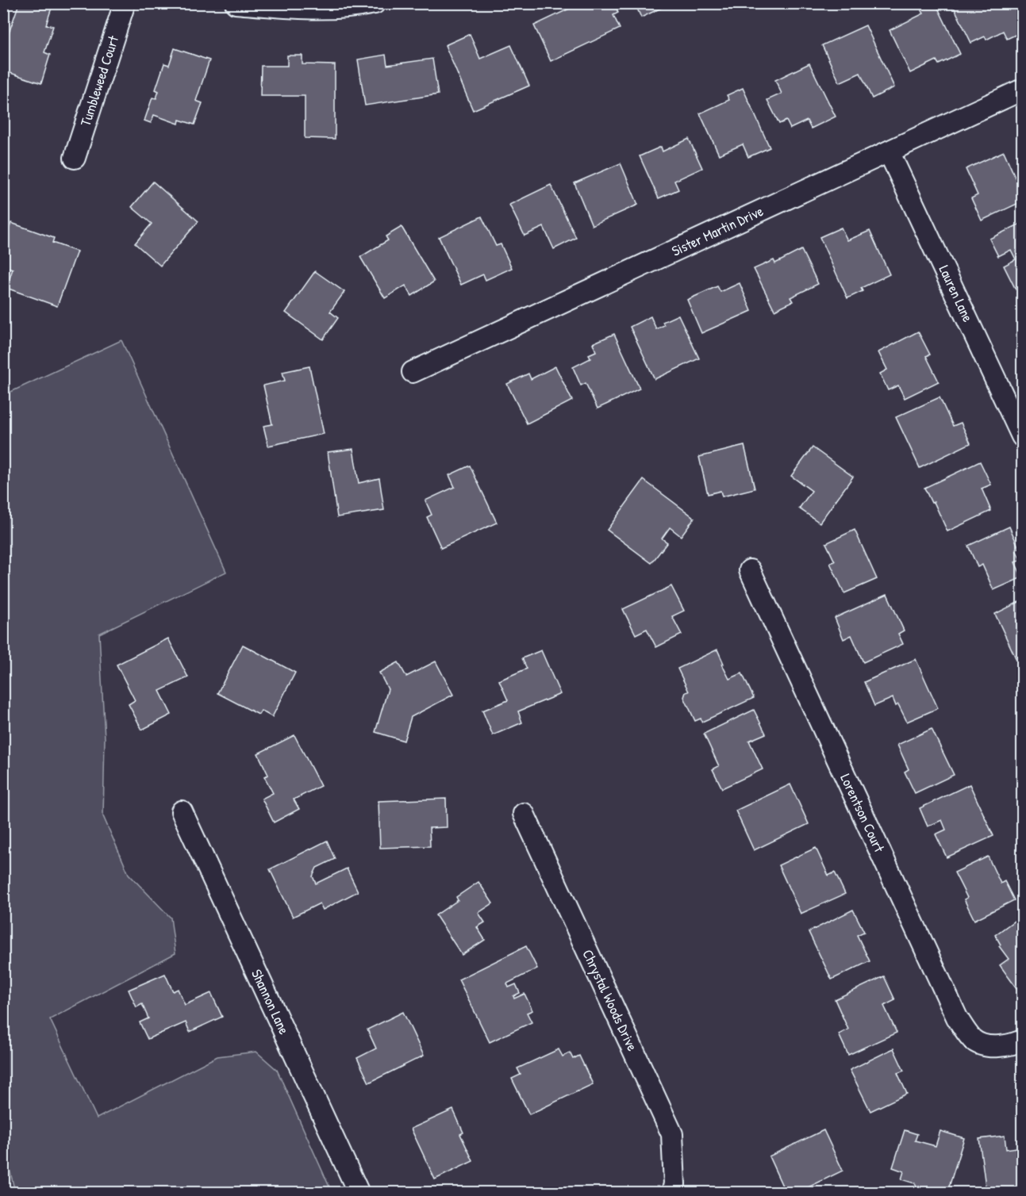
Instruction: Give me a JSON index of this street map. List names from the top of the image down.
{
  "streets": {
    "street": [
      "Tumbleweed Court",
      "Sister Martin Drive",
      "Lauren Lane",
      "Lorentson Court",
      "Chrystal Woods Drive",
      "Shannon Lane"
    ]
  },
  "crossings": [
    ["Sister Martin Drive", "Lauren Lane"]
  ]
}
